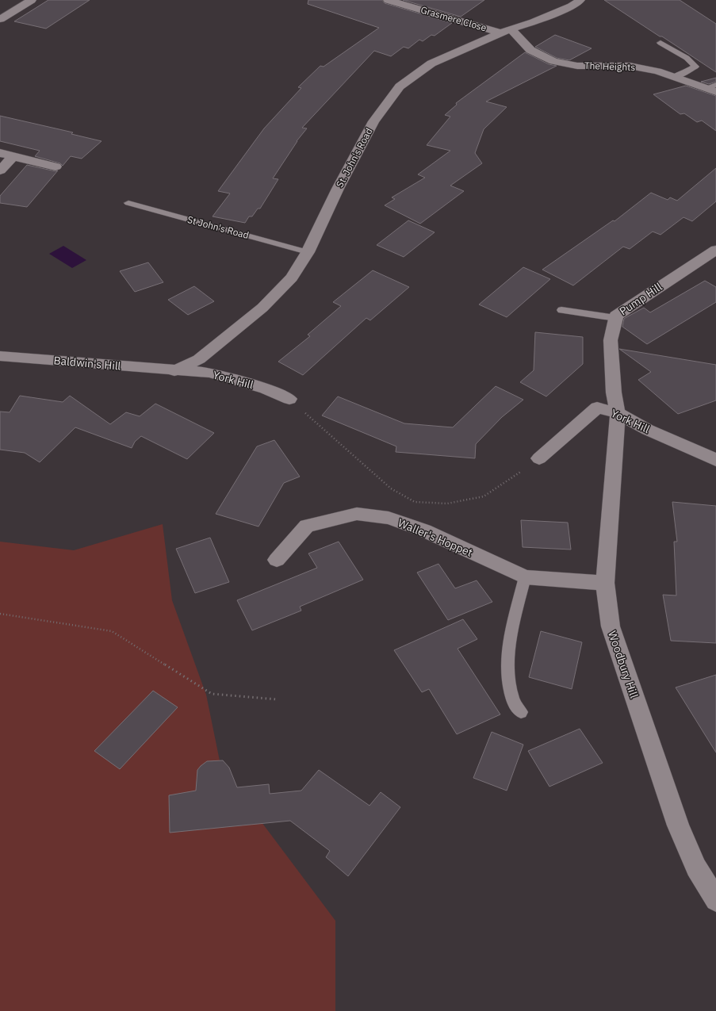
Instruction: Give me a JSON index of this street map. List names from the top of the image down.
{
  "streets": {
    "street": [
      "Grasmere Close",
      "The Heights",
      "St. John's Road",
      "Pump Hill",
      "Baldwin's Hill",
      "York Hill",
      "Waller's Hoppet",
      "Woodbury Hill"
    ],
    "lane": ["St John's Road"]
  },
  "crossings": [
    ["Grasmere Close", "The Heights"],
    ["Grasmere Close", "St. John's Road"],
    ["The Heights", "St. John's Road"],
    ["St. John's Road", "St John's Road"],
    ["St. John's Road", "Baldwin's Hill"],
    ["St. John's Road", "York Hill"],
    ["Pump Hill", "York Hill"],
    ["Pump Hill", "Woodbury Hill"],
    ["Baldwin's Hill", "York Hill"],
    ["York Hill", "Woodbury Hill"],
    ["Waller's Hoppet", "Woodbury Hill"]
  ]
}
